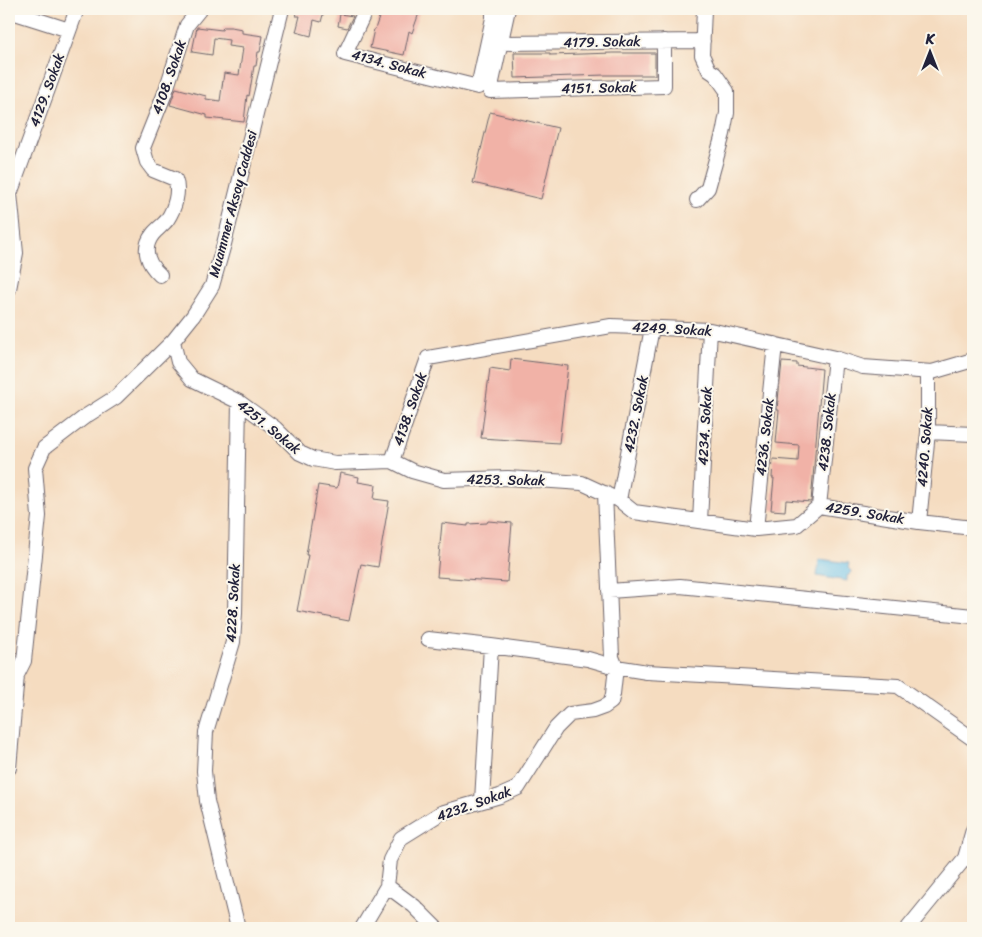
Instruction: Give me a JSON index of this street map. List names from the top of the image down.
{
  "streets": {
    "street": [
      "4179. Sokak",
      "4134. Sokak",
      "4108. Sokak",
      "4151. Sokak",
      "4129. Sokak",
      "Muammer Aksoy Caddesi",
      "4249. Sokak",
      "4138. Sokak",
      "4232. Sokak",
      "4234. Sokak",
      "4251. Sokak",
      "4238. Sokak",
      "4236. Sokak",
      "4240. Sokak",
      "4253. Sokak",
      "4259. Sokak",
      "4228. Sokak"
    ]
  },
  "crossings": [
    ["4179. Sokak", "4151. Sokak"],
    ["4134. Sokak", "4151. Sokak"],
    ["Muammer Aksoy Caddesi", "4251. Sokak"],
    ["4249. Sokak", "4138. Sokak"],
    ["4249. Sokak", "4232. Sokak"],
    ["4249. Sokak", "4234. Sokak"],
    ["4249. Sokak", "4238. Sokak"],
    ["4249. Sokak", "4236. Sokak"],
    ["4249. Sokak", "4240. Sokak"],
    ["4138. Sokak", "4251. Sokak"],
    ["4138. Sokak", "4253. Sokak"],
    ["4232. Sokak", "4253. Sokak"],
    ["4232. Sokak", "4259. Sokak"],
    ["4234. Sokak", "4259. Sokak"],
    ["4251. Sokak", "4253. Sokak"],
    ["4251. Sokak", "4228. Sokak"],
    ["4238. Sokak", "4259. Sokak"],
    ["4236. Sokak", "4259. Sokak"],
    ["4240. Sokak", "4259. Sokak"],
    ["4253. Sokak", "4259. Sokak"]
  ],
  "north": "top"
}
